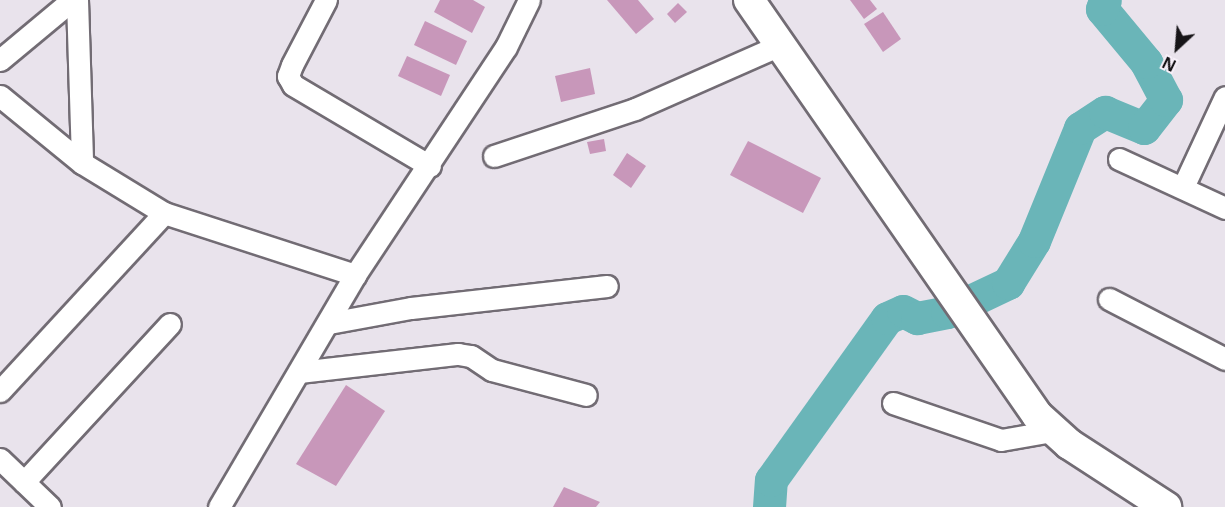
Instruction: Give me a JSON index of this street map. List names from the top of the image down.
{
  "north": "bottom left"
}
